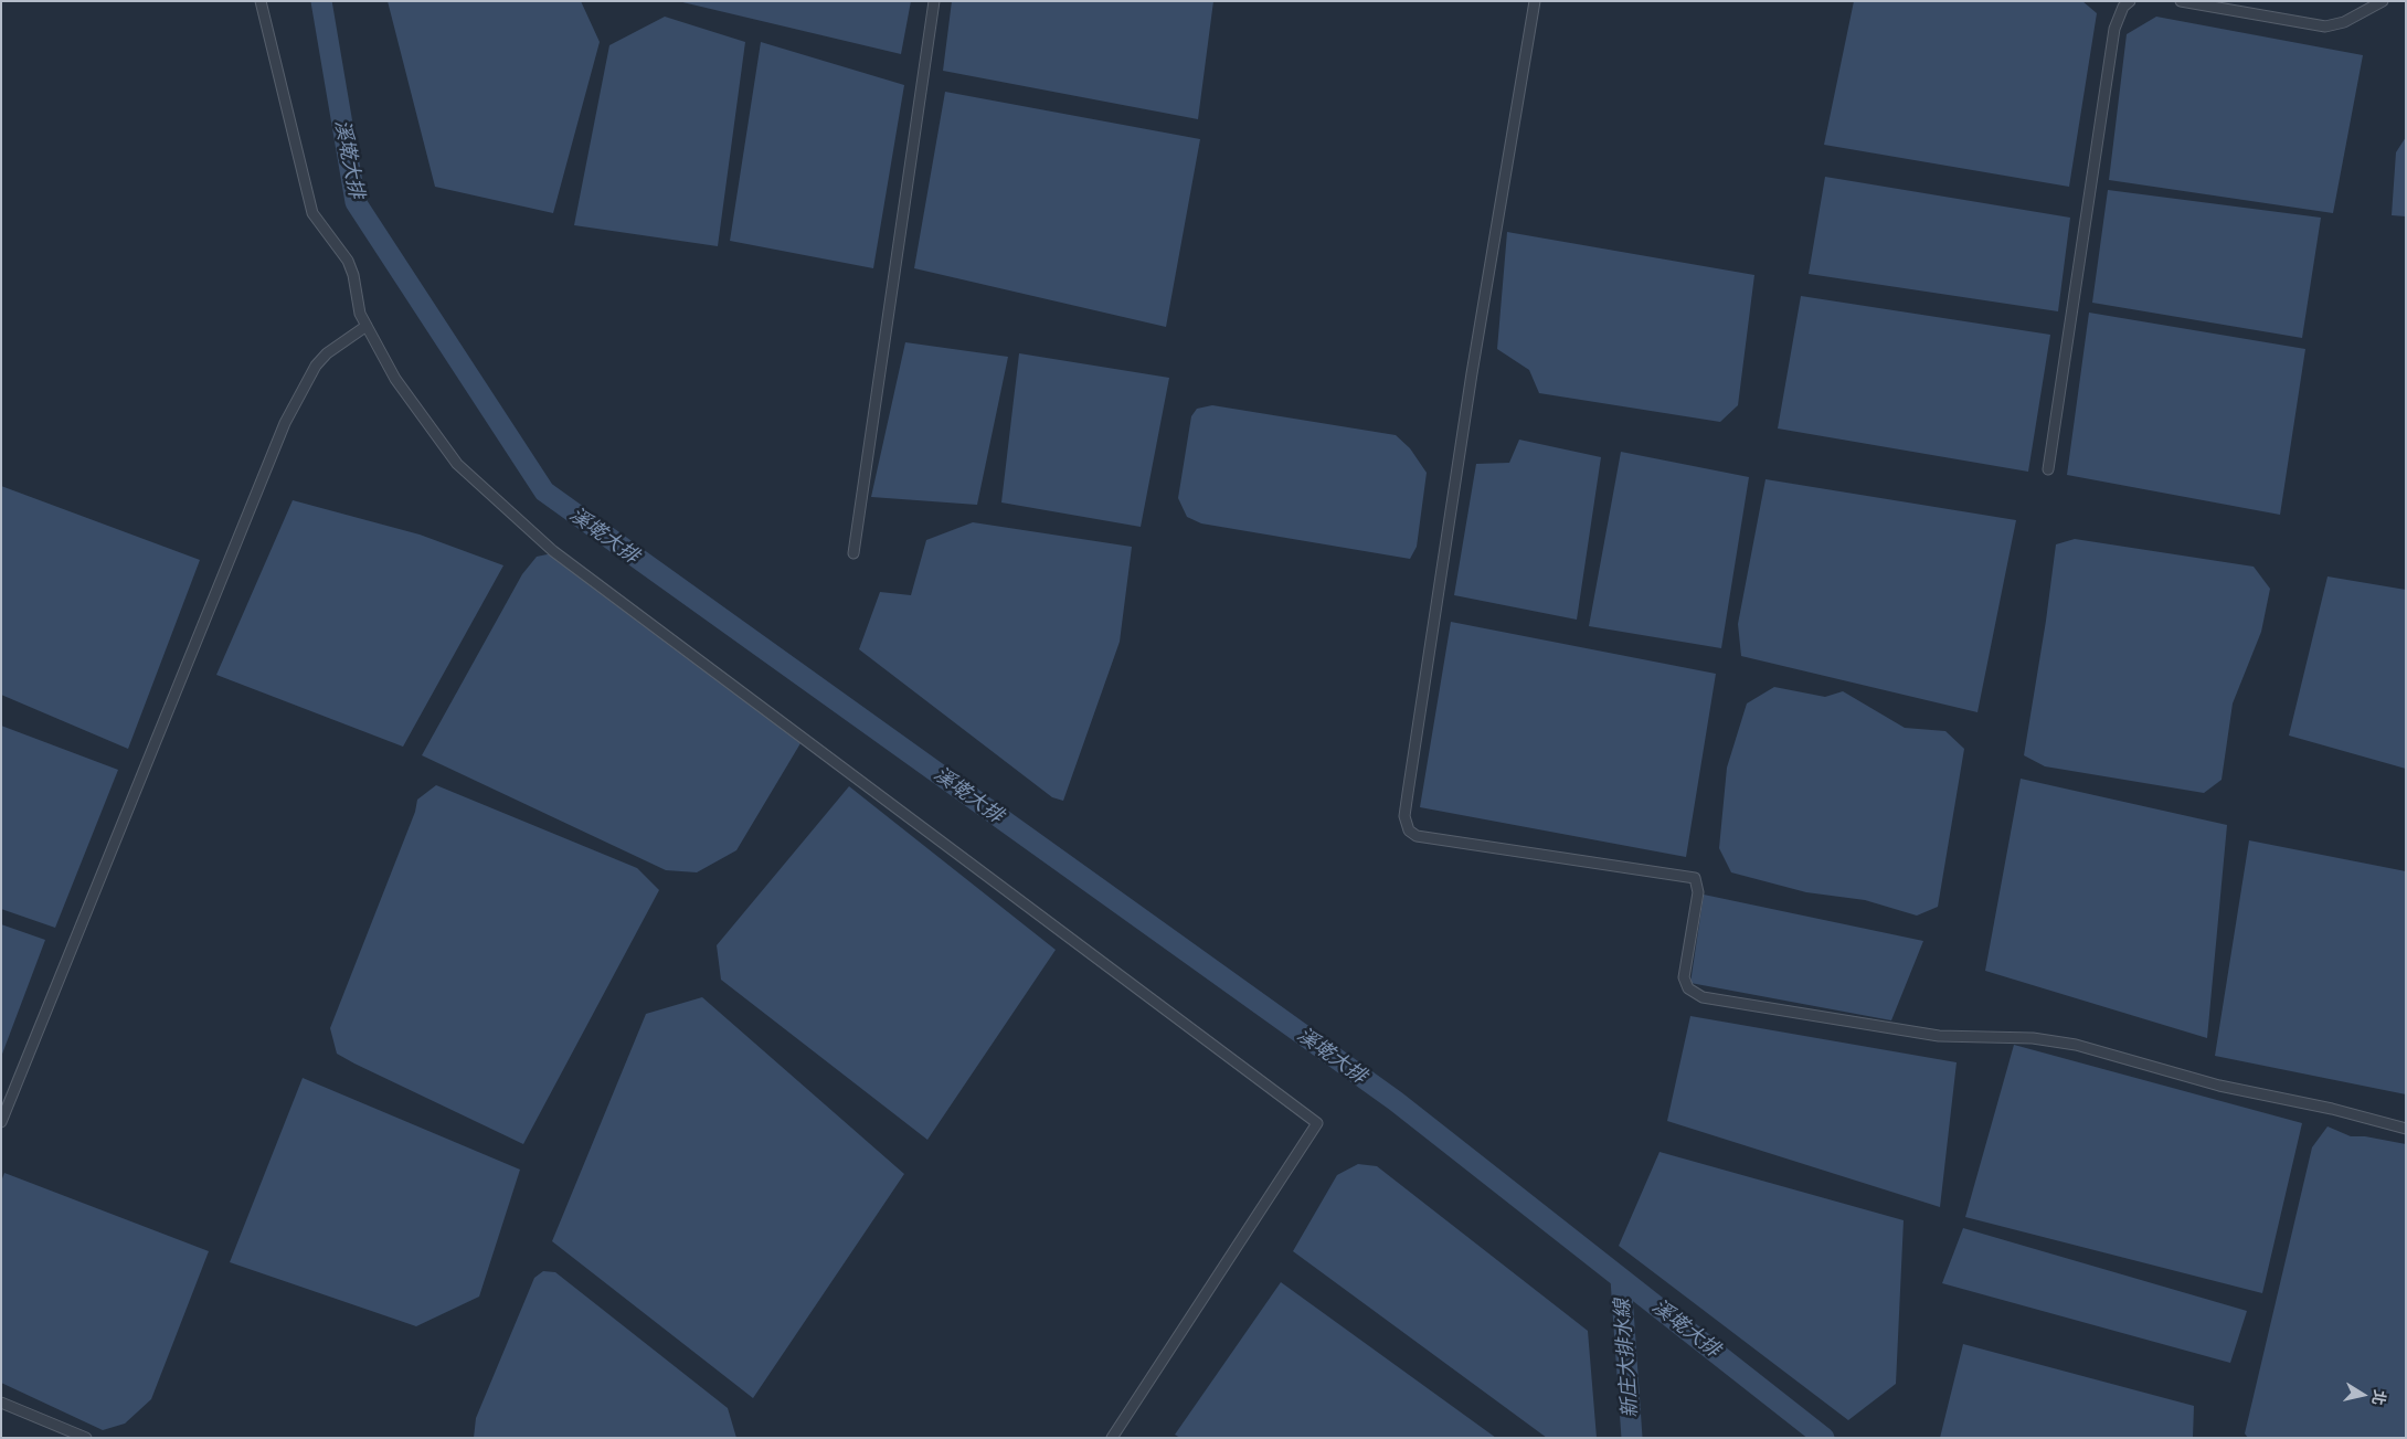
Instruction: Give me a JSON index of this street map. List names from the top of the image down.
{
  "water": ["溪墘大排", "新庄大排水線"],
  "north": "right"
}
